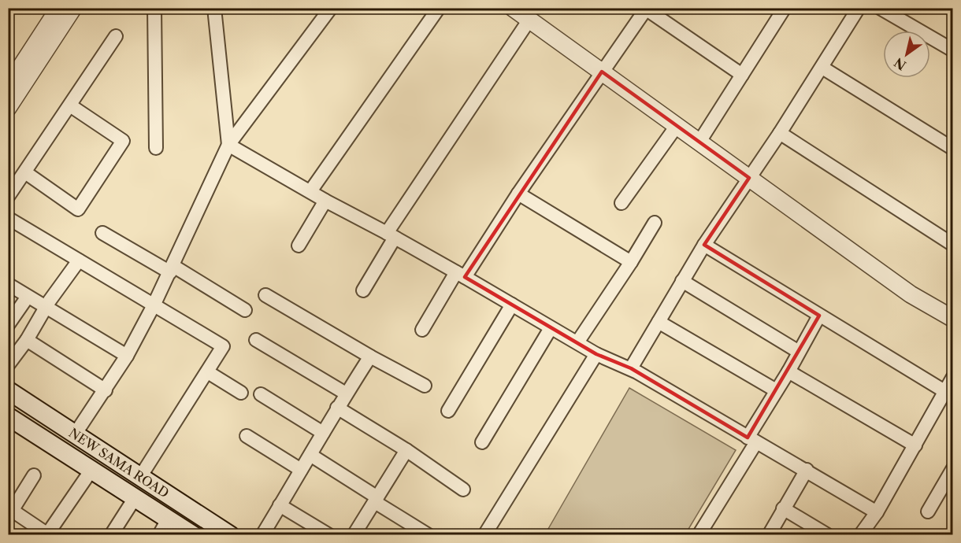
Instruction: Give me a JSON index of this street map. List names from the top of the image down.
{
  "streets": {
    "main road": ["NEW SAMA ROAD"]
  },
  "north": "bottom left"
}
